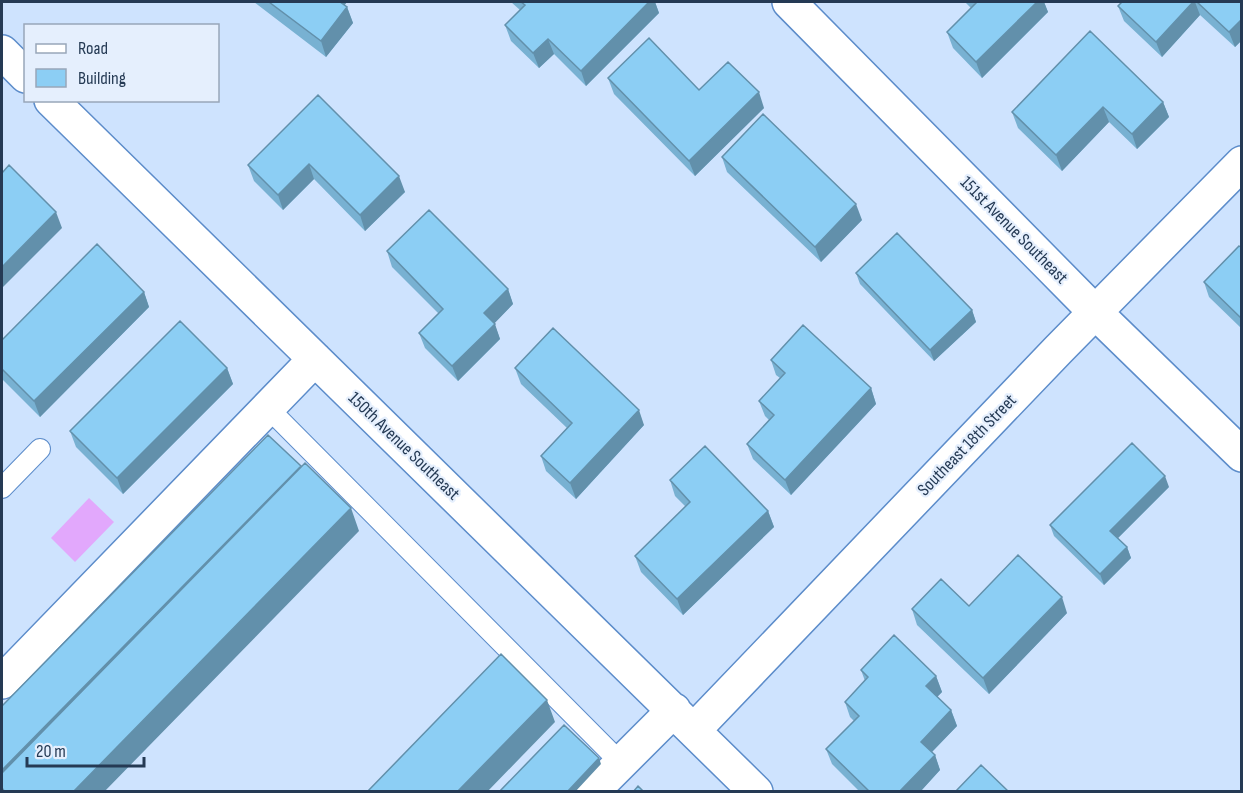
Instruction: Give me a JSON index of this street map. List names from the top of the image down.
{
  "streets": {
    "street": ["151st Avenue Southeast", "Southeast 18th Street", "150th Avenue Southeast"]
  },
  "crossings": [
    ["151st Avenue Southeast", "Southeast 18th Street"],
    ["Southeast 18th Street", "150th Avenue Southeast"]
  ],
  "legend": ["Road", "Building"],
  "scale_bar": "20 m"
}
